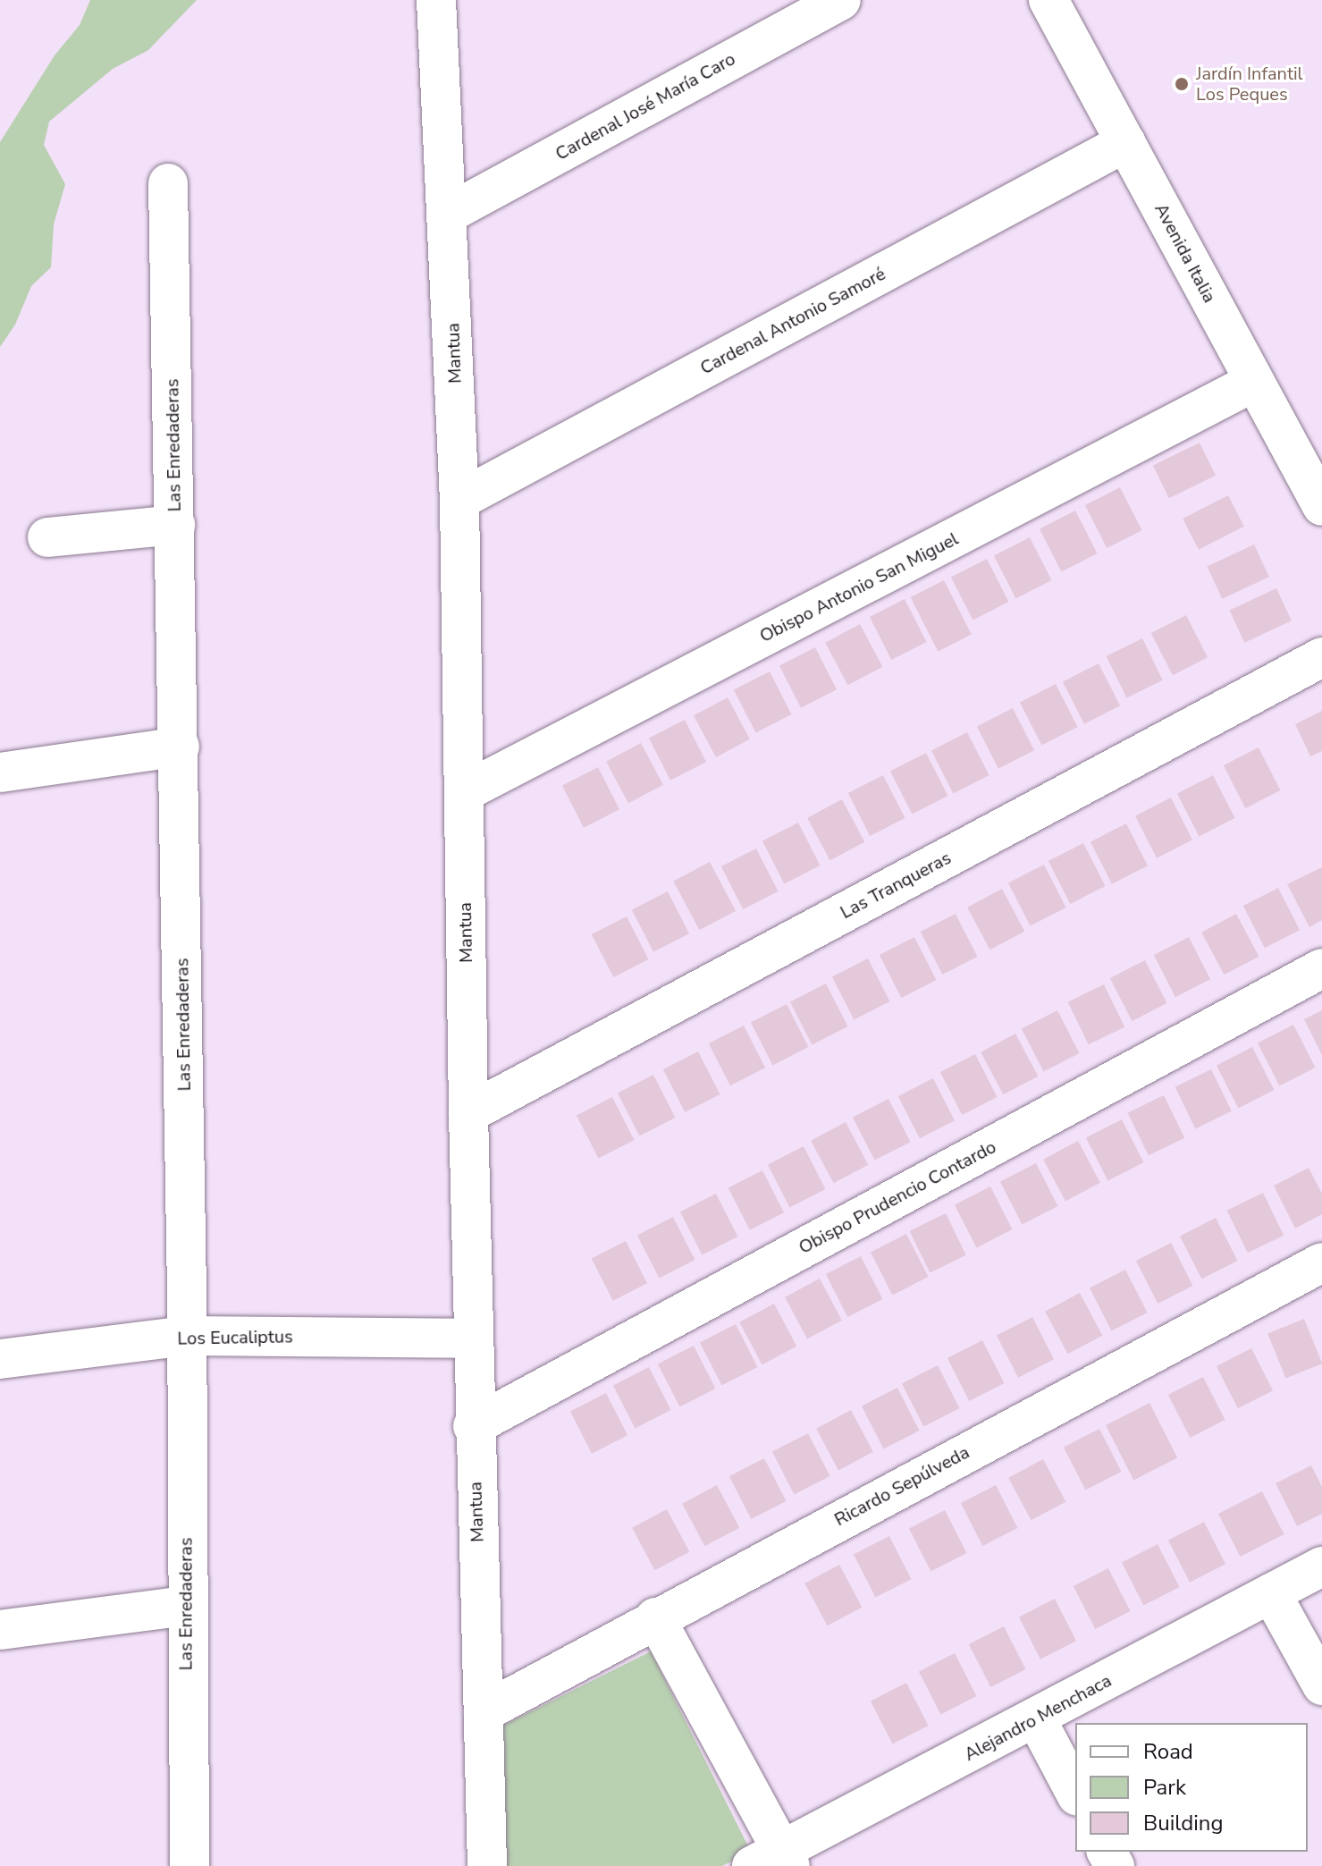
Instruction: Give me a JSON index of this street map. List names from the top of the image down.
{
  "streets": {
    "street": [
      "Cardenal José María Caro",
      "Avenida Italia",
      "Cardenal Antonio Samoré",
      "Mantua",
      "Las Enredaderas",
      "Obispo Antonio San Miguel",
      "Las Tranqueras",
      "Obispo Prudencio Contardo",
      "Los Eucaliptus",
      "Ricardo Sepúlveda",
      "Alejandro Menchaca"
    ]
  },
  "crossings": [
    ["Cardenal José María Caro", "Mantua"],
    ["Avenida Italia", "Cardenal Antonio Samoré"],
    ["Avenida Italia", "Obispo Antonio San Miguel"],
    ["Cardenal Antonio Samoré", "Mantua"],
    ["Mantua", "Obispo Antonio San Miguel"],
    ["Mantua", "Las Tranqueras"],
    ["Mantua", "Obispo Prudencio Contardo"],
    ["Mantua", "Los Eucaliptus"],
    ["Mantua", "Ricardo Sepúlveda"],
    ["Las Enredaderas", "Los Eucaliptus"]
  ],
  "places": ["Jardín Infantil Los Peques"],
  "legend": ["Road", "Park", "Building"]
}
